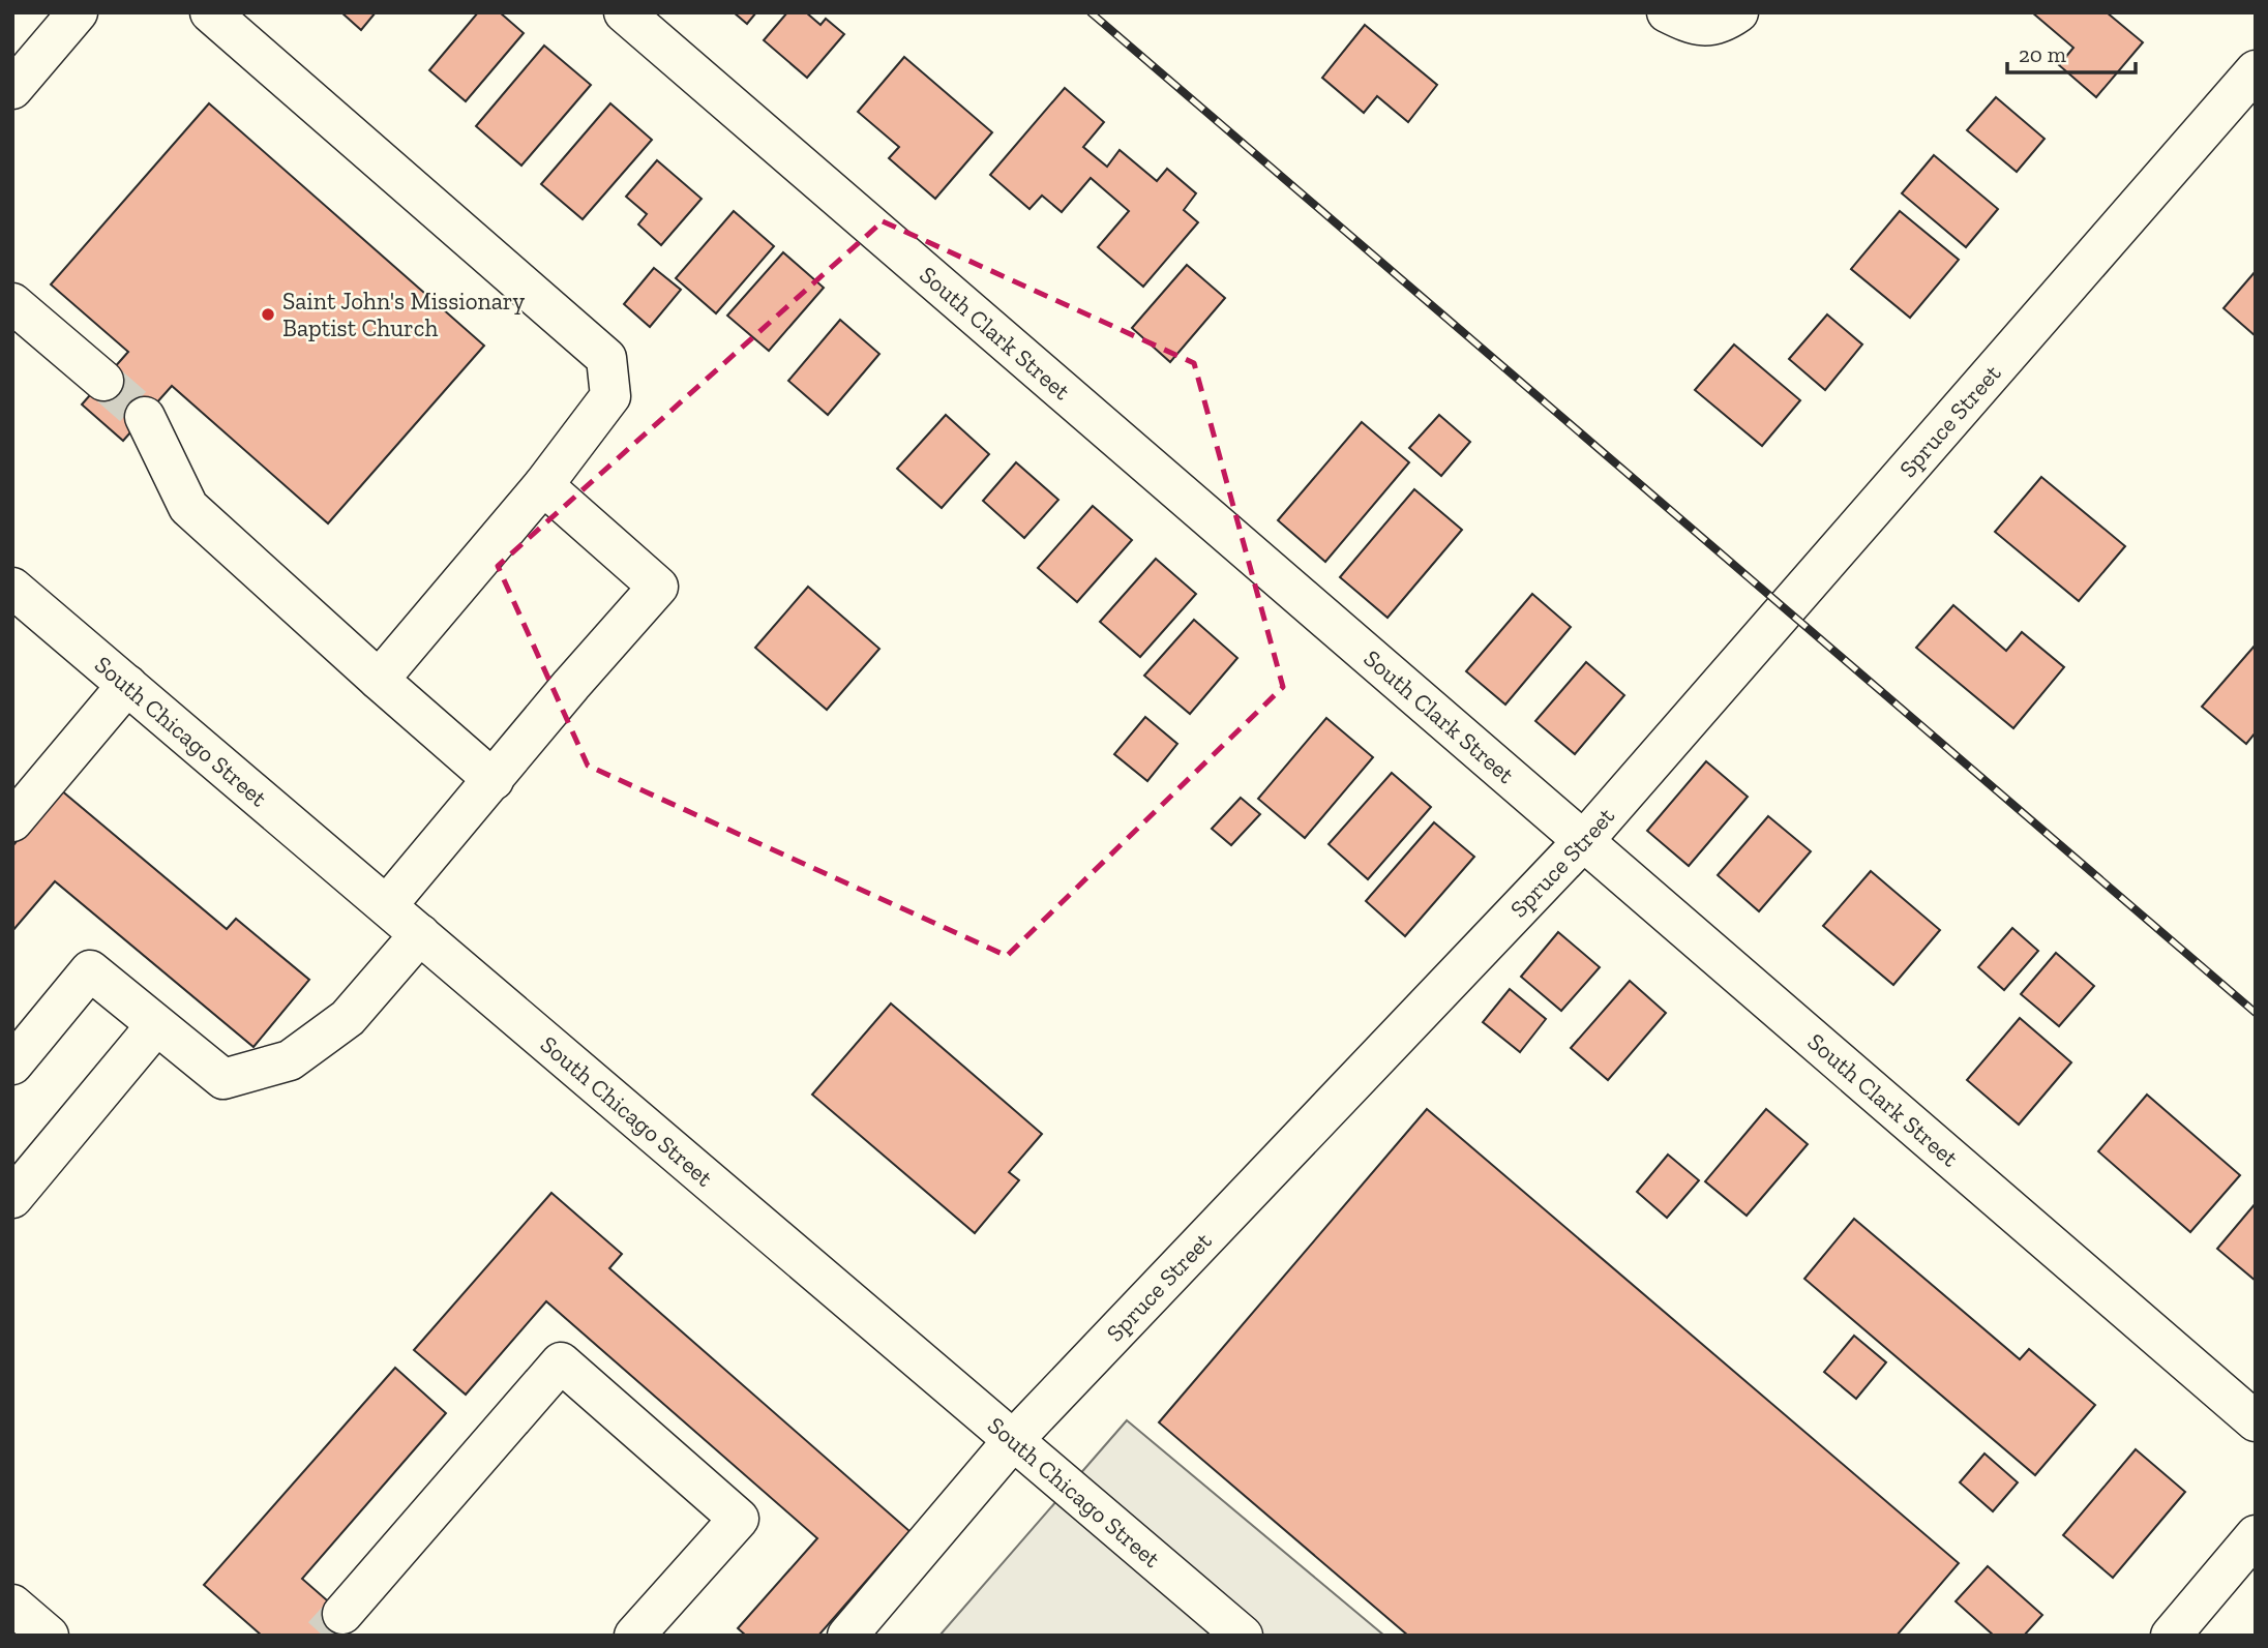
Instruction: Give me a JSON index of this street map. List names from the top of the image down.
{
  "streets": {
    "street": ["South Clark Street", "Spruce Street", "South Chicago Street"]
  },
  "crossings": [
    ["South Clark Street", "Spruce Street"],
    ["Spruce Street", "South Chicago Street"]
  ],
  "places": ["Saint John's Missionary Baptist Church"],
  "scale_bar": "20 m"
}
